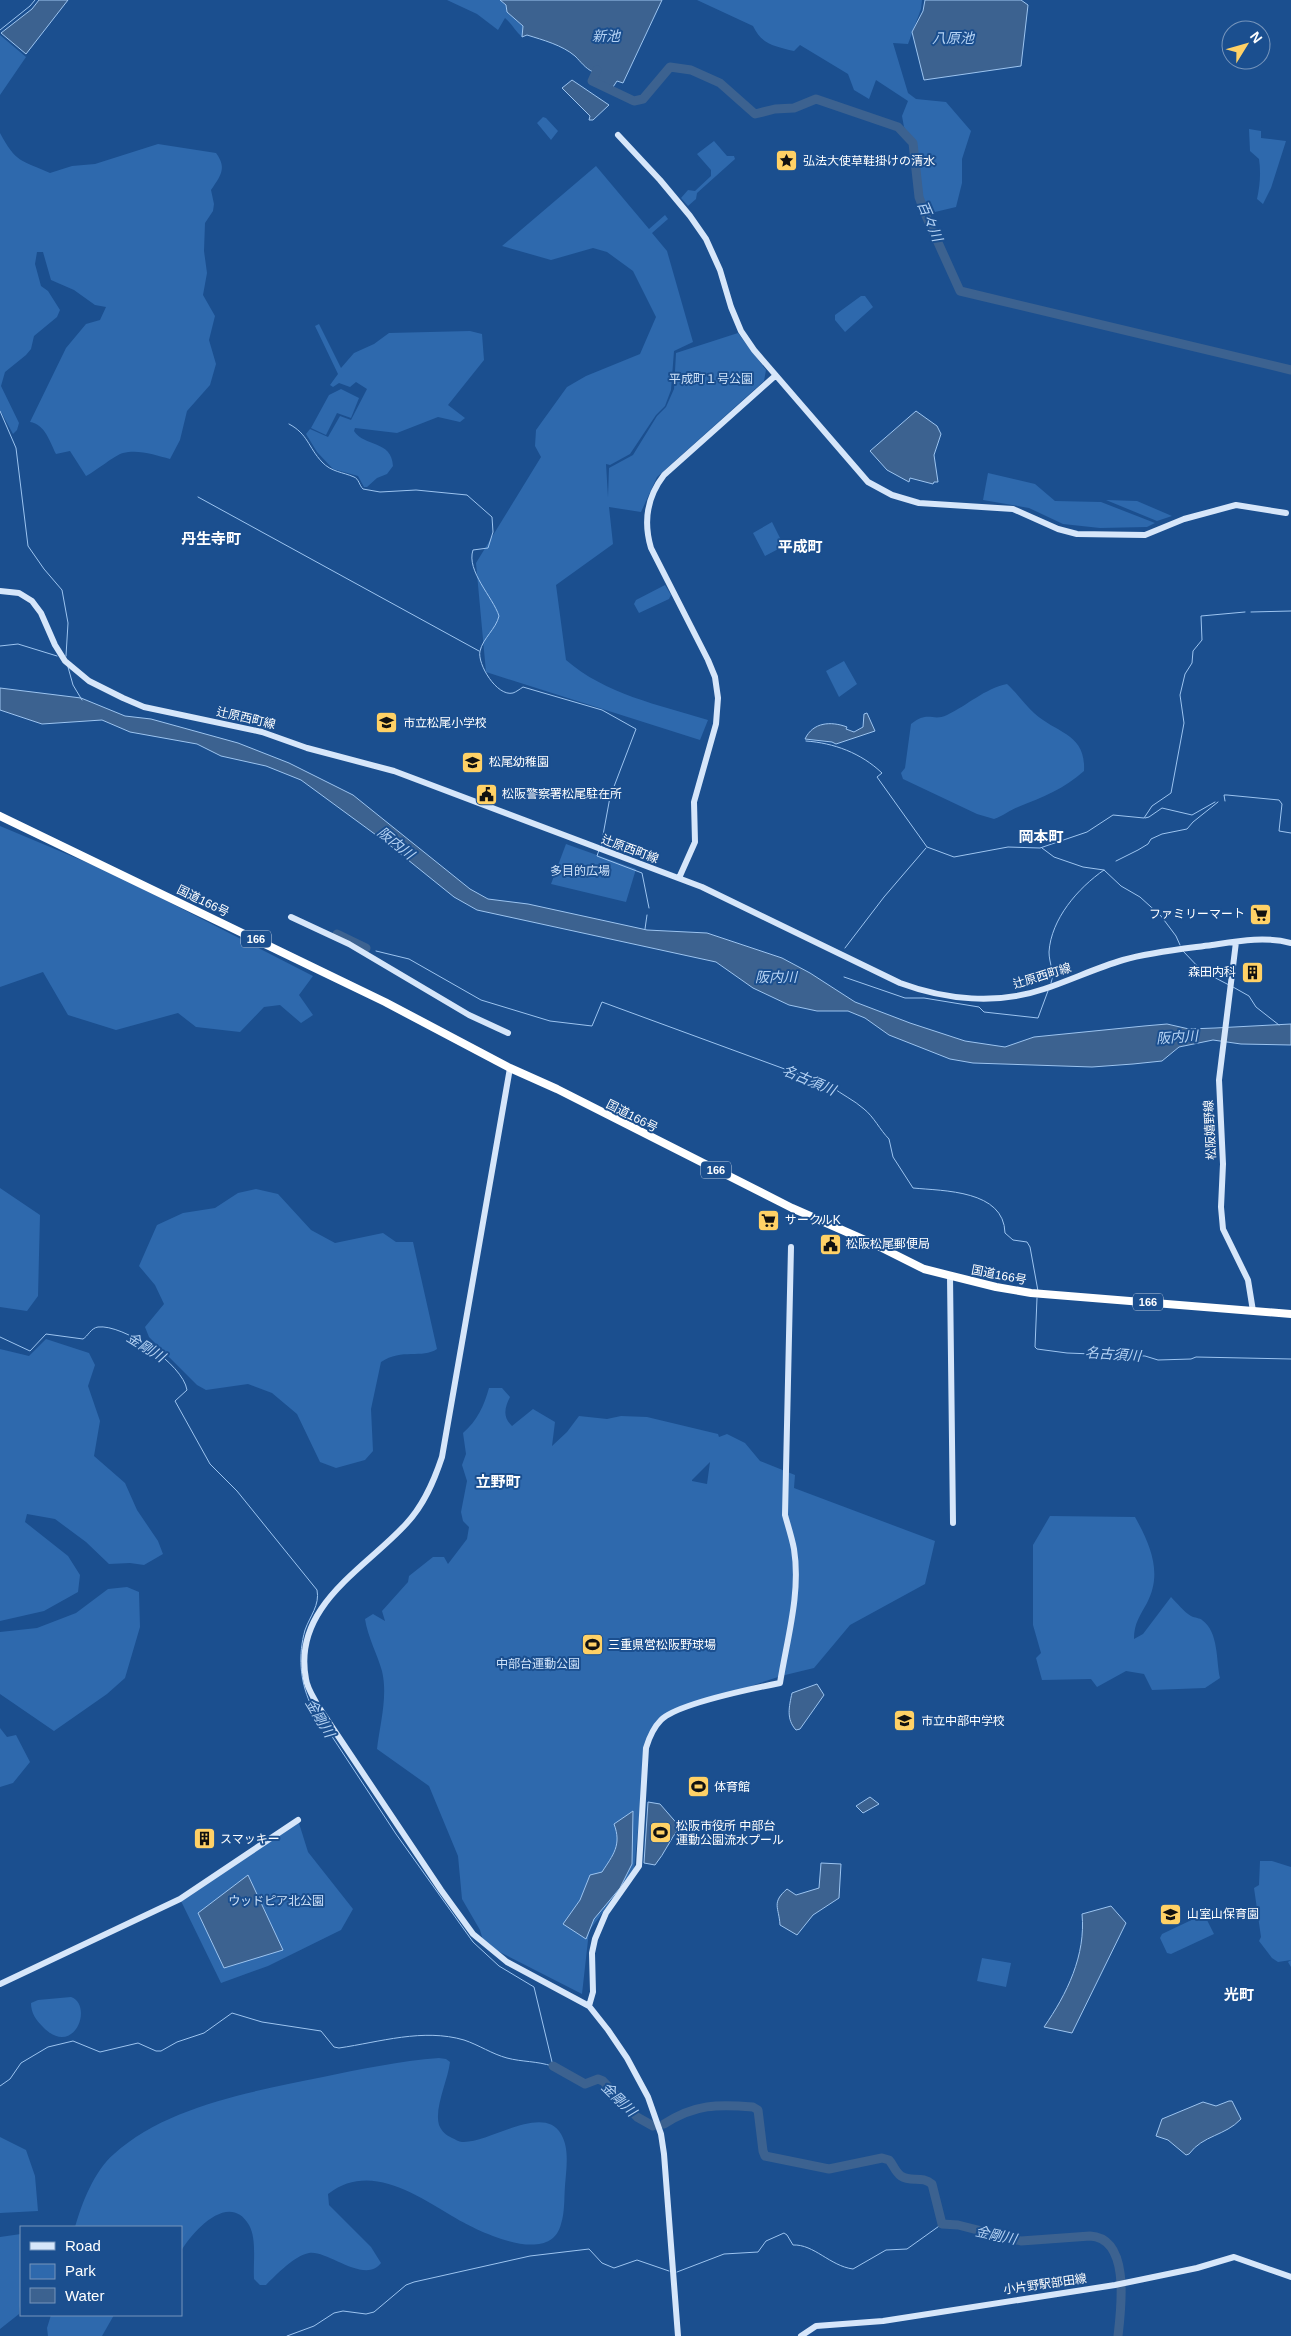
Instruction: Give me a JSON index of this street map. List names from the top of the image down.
{
  "streets": {
    "highway": ["国道166号", "166"],
    "street": ["辻原西町線", "松阪嬉野線", "小片野駅部田線"]
  },
  "crossings": [
    ["辻原西町線", "松阪嬉野線"],
    ["国道166号", "松阪嬉野線"]
  ],
  "districts": [
    "丹生寺町",
    "平成町",
    "岡本町",
    "立野町",
    "光町"
  ],
  "water": [
    "新池",
    "八原池",
    "百々川",
    "阪内川",
    "名古須川",
    "金剛川"
  ],
  "parks": [
    "平成町１号公園",
    "多目的広場",
    "中部台運動公園",
    "ウッドピア北公園"
  ],
  "places": {
    "place": ["弘法大使草鞋掛けの清水"],
    "school or university": [
      "市立松尾小学校",
      "松尾幼稚園",
      "市立中部中学校",
      "山室山保育園"
    ],
    "public building": ["松阪警察署松尾駐在所", "松阪松尾郵便局"],
    "supermarket": ["ファミリーマート", "サークルK"],
    "building": ["森田内科", "スマッキー"],
    "sports": ["三重県営松阪野球場", "体育館", "松阪市役所 中部台 運動公園流水プール"]
  },
  "legend": ["Road", "Park", "Water"],
  "north": "top right"
}
